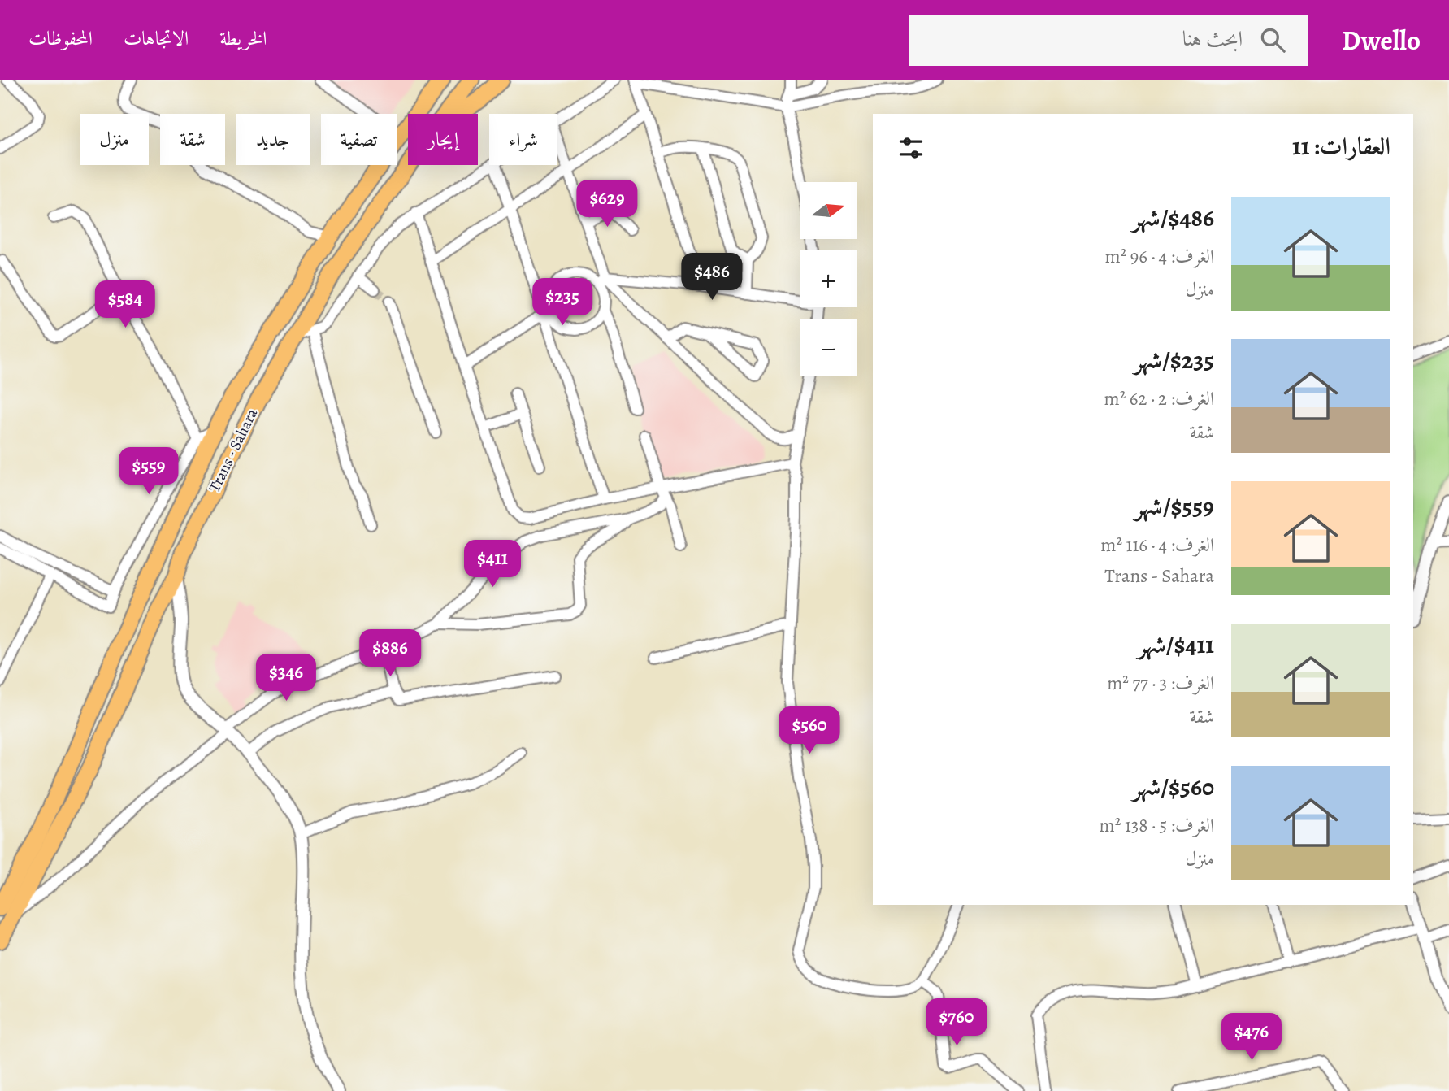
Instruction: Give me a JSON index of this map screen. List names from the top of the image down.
{
  "streets": {
    "highway": ["Trans - Sahara"]
  },
  "north": "right",
  "page": {
    "header": "Dwello",
    "search": "ابحث هنا",
    "nav": ["الخريطة", "الاتجاهات", "المحفوظات"],
    "chip": [
      "شراء",
      "إيجار",
      "تصفية",
      "جديد",
      "شقة",
      "منزل"
    ],
    "heading": "العقارات: 11",
    "price": [
      "$629",
      "$486",
      "$235",
      "$584",
      "$559",
      "$411",
      "$886",
      "$346",
      "$560",
      "$760",
      "$476"
    ],
    "map_buttons": ["+", "−"],
    "list": [
      {
        "name": "$486/شهر",
        "note": "الغرف: 4 · 96 m² · منزل"
      },
      {
        "name": "$235/شهر",
        "note": "الغرف: 2 · 62 m² · شقة"
      },
      {
        "name": "$559/شهر",
        "note": "الغرف: 4 · 116 m² · Trans - Sahara"
      },
      {
        "name": "$411/شهر",
        "note": "الغرف: 3 · 77 m² · شقة"
      },
      {
        "name": "$560/شهر",
        "note": "الغرف: 5 · 138 m² · منزل"
      }
    ]
  }
}
